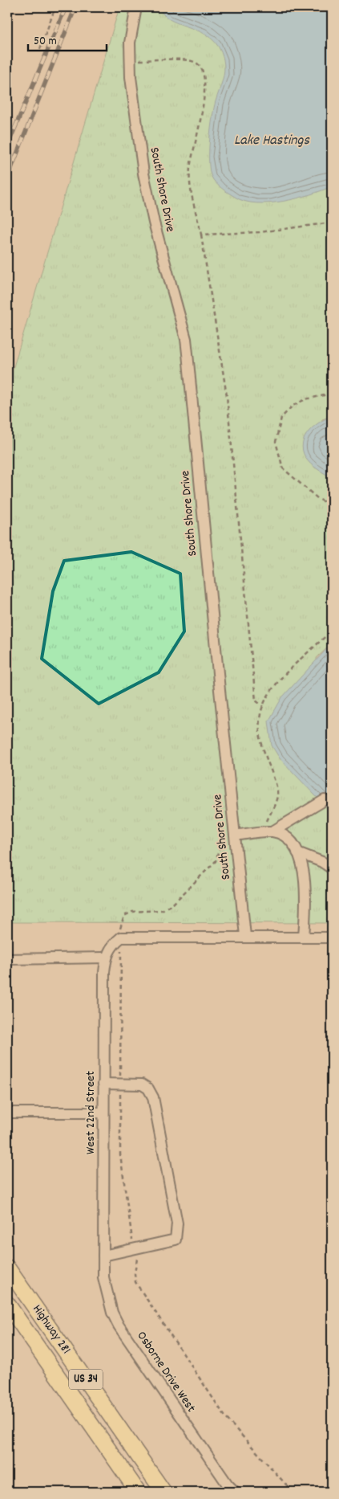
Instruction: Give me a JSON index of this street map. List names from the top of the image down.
{
  "streets": {
    "highway": ["Highway 281", "US 34"],
    "street": ["South Shore Drive", "West 22nd Street", "Osborne Drive West"]
  },
  "crossings": [
    ["West 22nd Street", "Osborne Drive West"]
  ],
  "water": ["Lake Hastings"],
  "scale_bar": "50 m"
}
